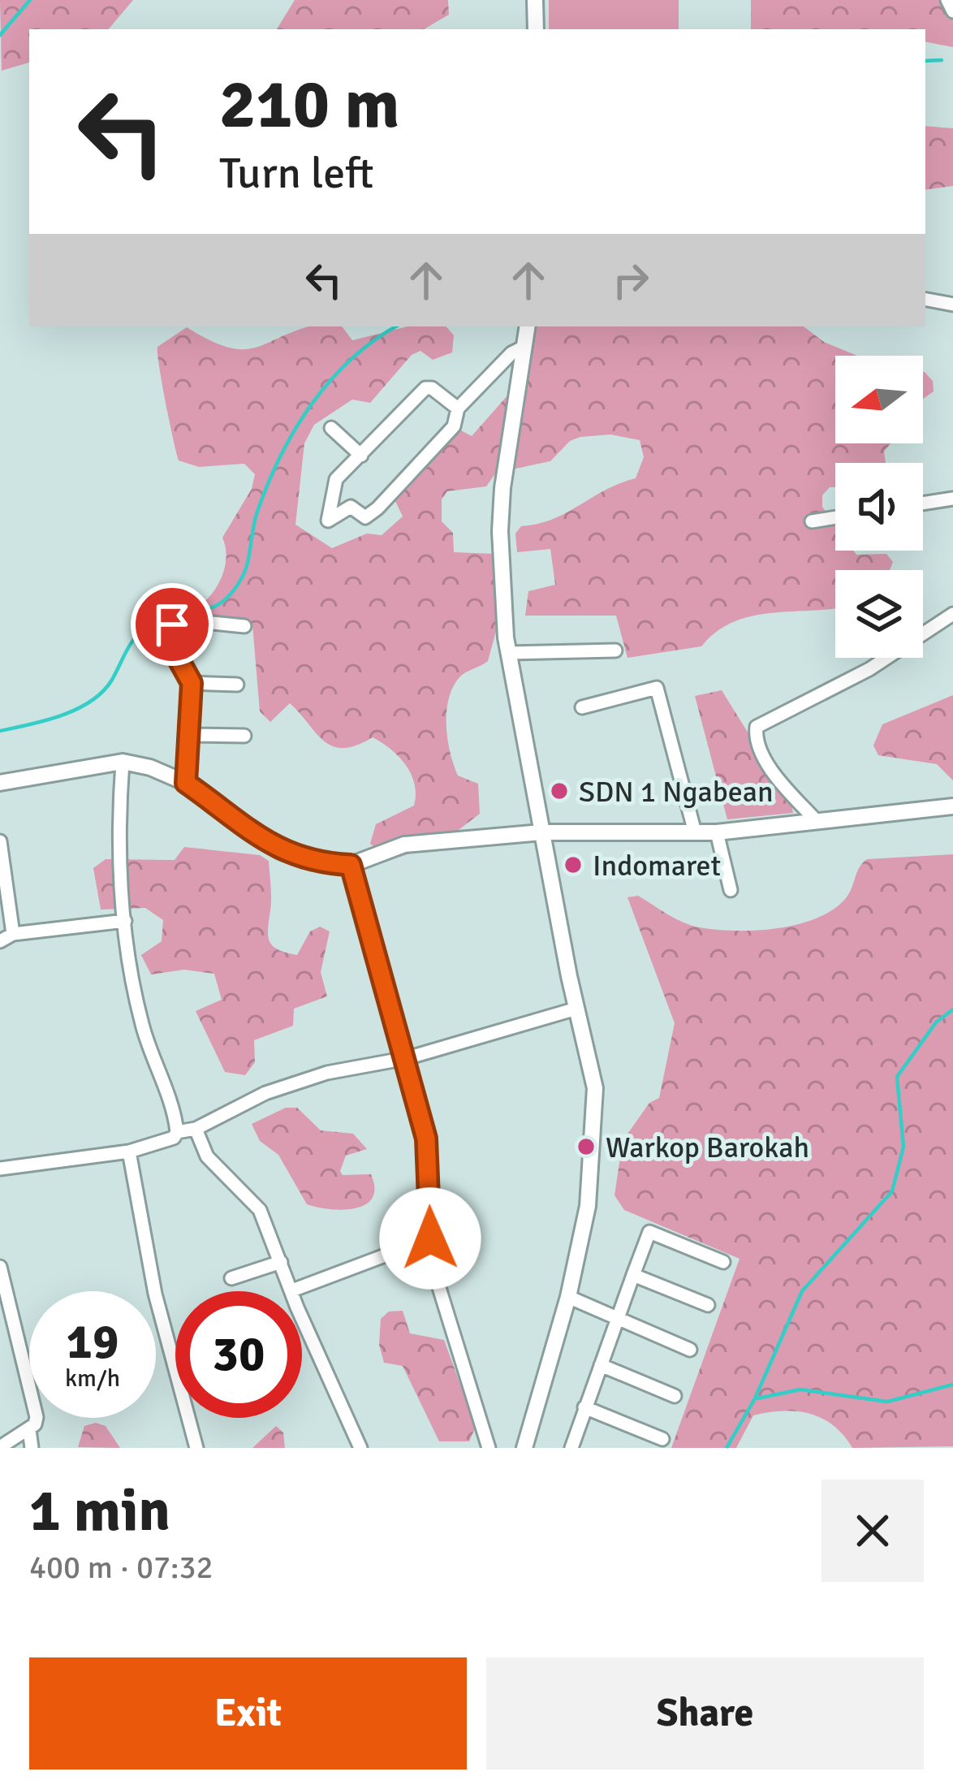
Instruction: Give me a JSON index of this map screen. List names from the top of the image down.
{
  "places": ["SDN 1 Ngabean", "Indomaret", "Warkop Barokah"],
  "north": "left",
  "page": {
    "turn": ["210 m", "Turn left"],
    "speed": "19 km/h",
    "limit": "30",
    "heading": ["1 min", "400 m · 07:32"],
    "buttons": ["Exit", "Share"]
  }
}
